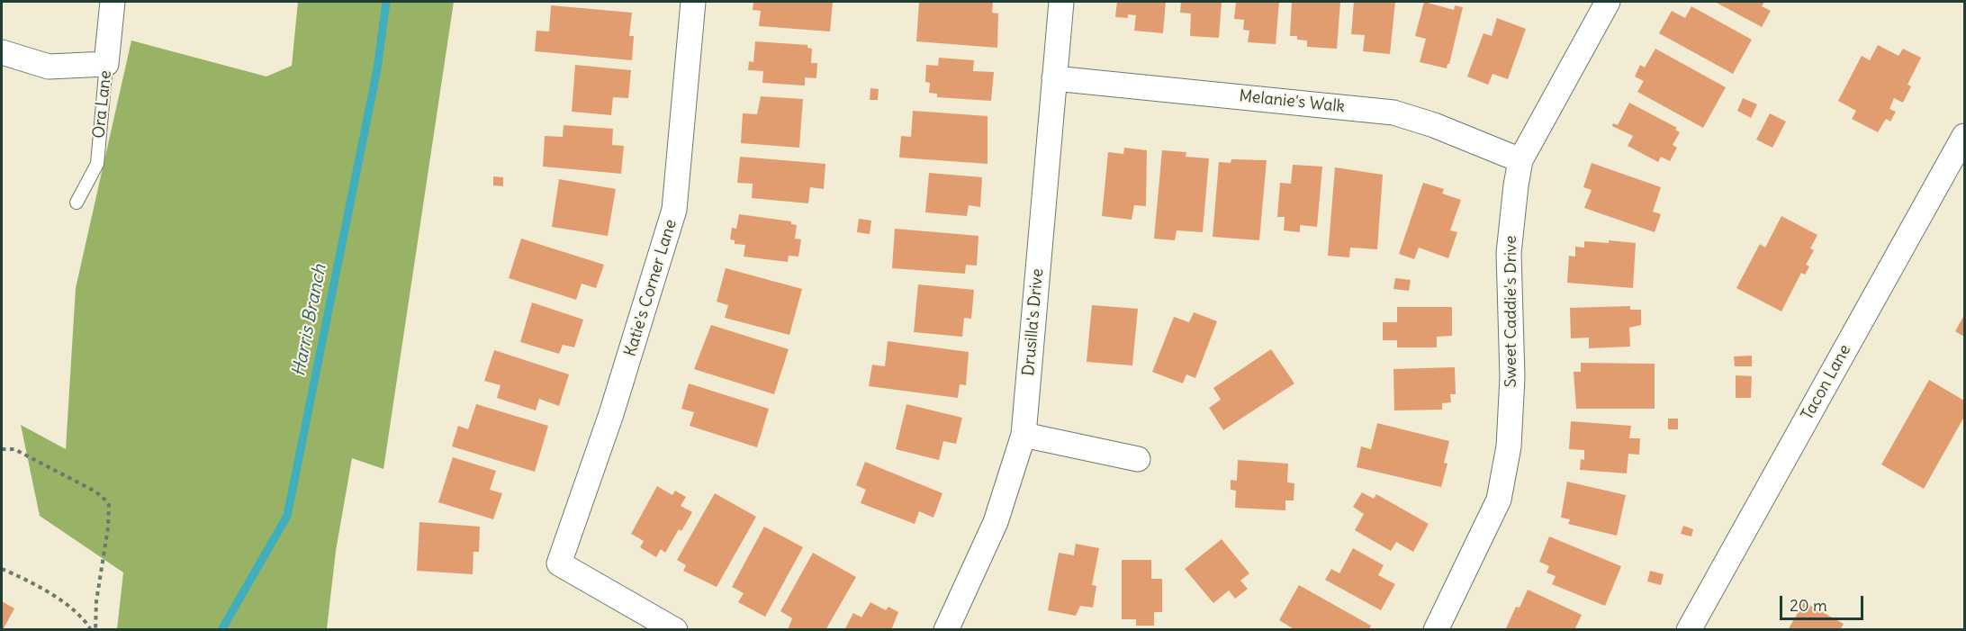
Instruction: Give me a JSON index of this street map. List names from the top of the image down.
{
  "streets": {
    "street": [
      "Melanie's Walk",
      "Ora Lane",
      "Katie's Corner Lane",
      "Sweet Caddie's Drive",
      "Drusilla's Drive",
      "Tacon Lane"
    ]
  },
  "crossings": [
    ["Melanie's Walk", "Sweet Caddie's Drive"],
    ["Melanie's Walk", "Drusilla's Drive"]
  ],
  "water": ["Harris Branch"],
  "scale_bar": "20 m"
}
